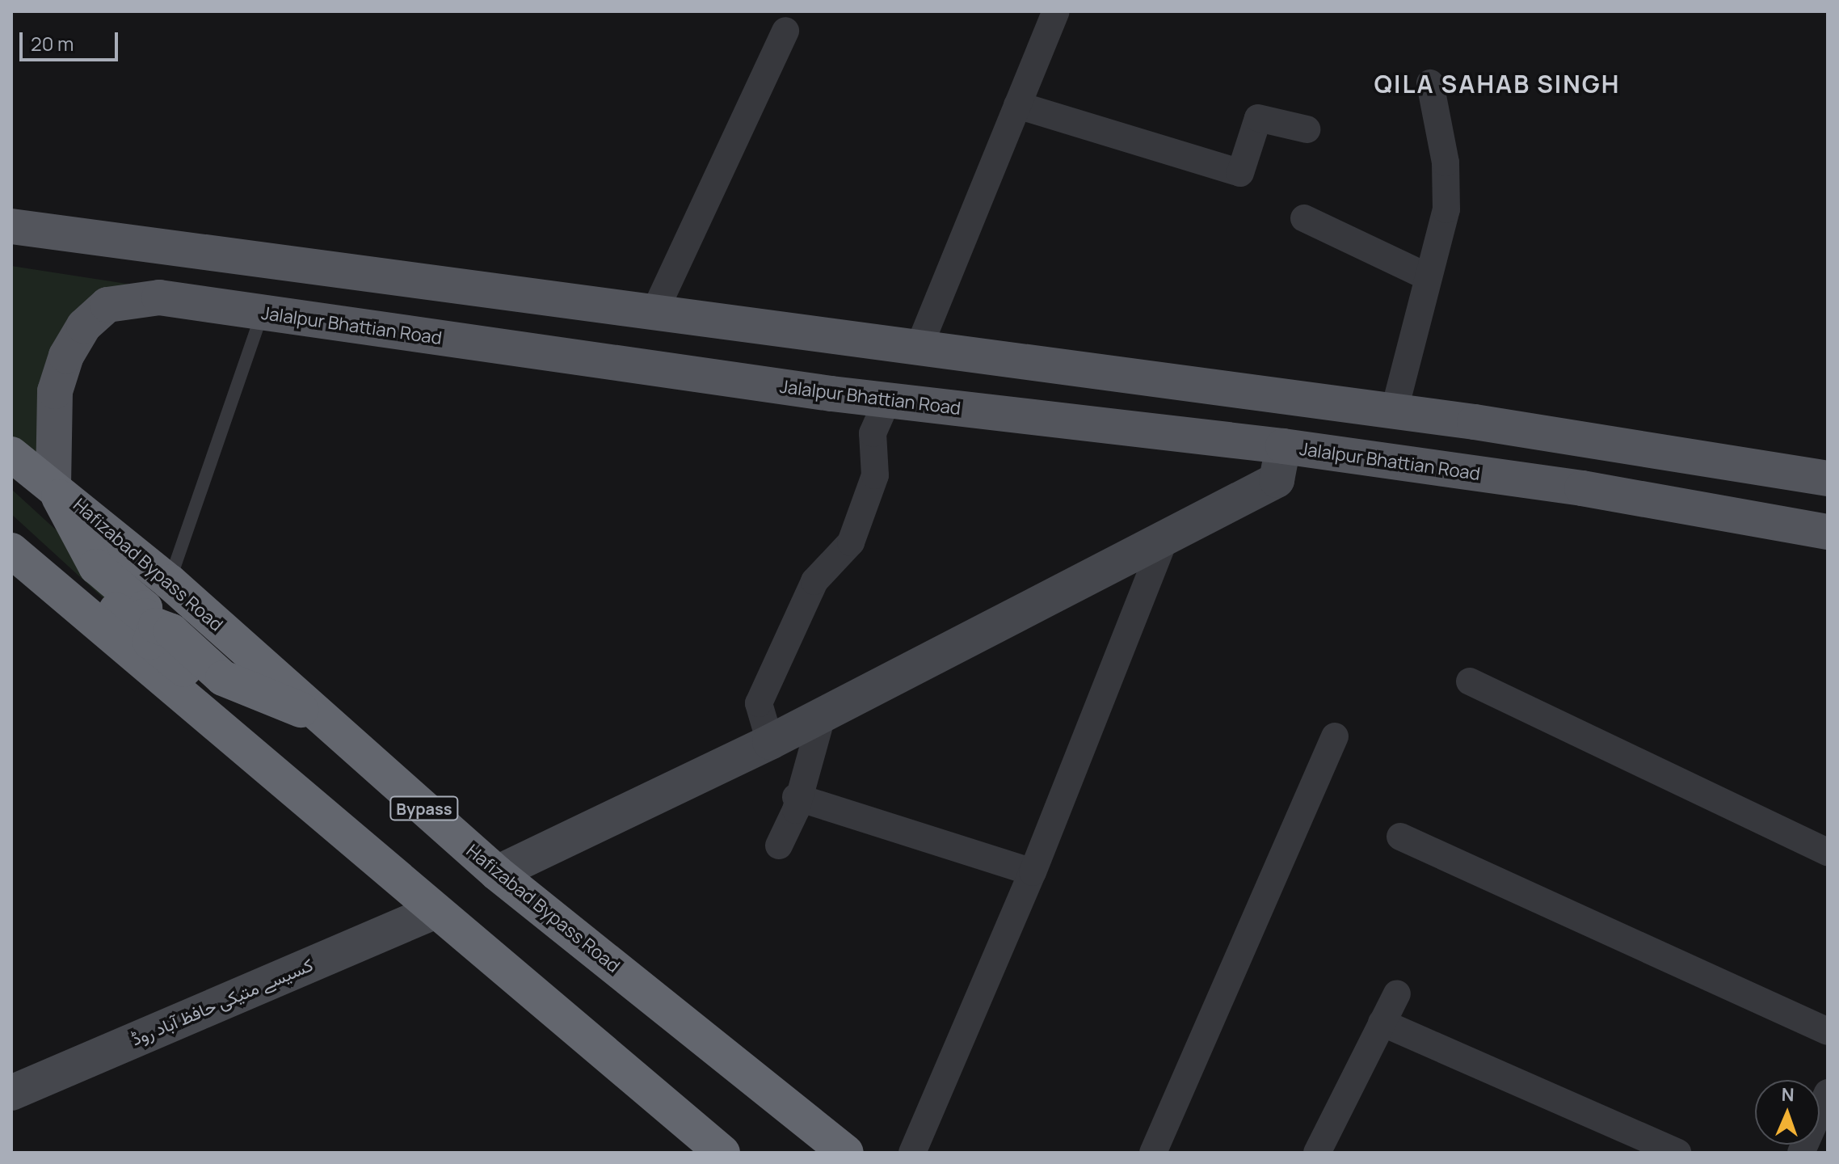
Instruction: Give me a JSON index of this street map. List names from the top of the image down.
{
  "streets": {
    "highway": ["Hafizabad Bypass Road", "Bypass"],
    "main road": ["Jalalpur Bhattian Road"],
    "street": ["کسیسے متیکی حافظ آباد روڈ"]
  },
  "crossings": [
    ["Jalalpur Bhattian Road", "Hafizabad Bypass Road"],
    ["Jalalpur Bhattian Road", "Bypass"],
    ["Hafizabad Bypass Road", "Bypass"],
    ["Bypass", "کسیسے متیکی حافظ آباد روڈ"]
  ],
  "districts": ["QILA SAHAB SINGH"],
  "scale_bar": "20 m",
  "north": "top"
}
